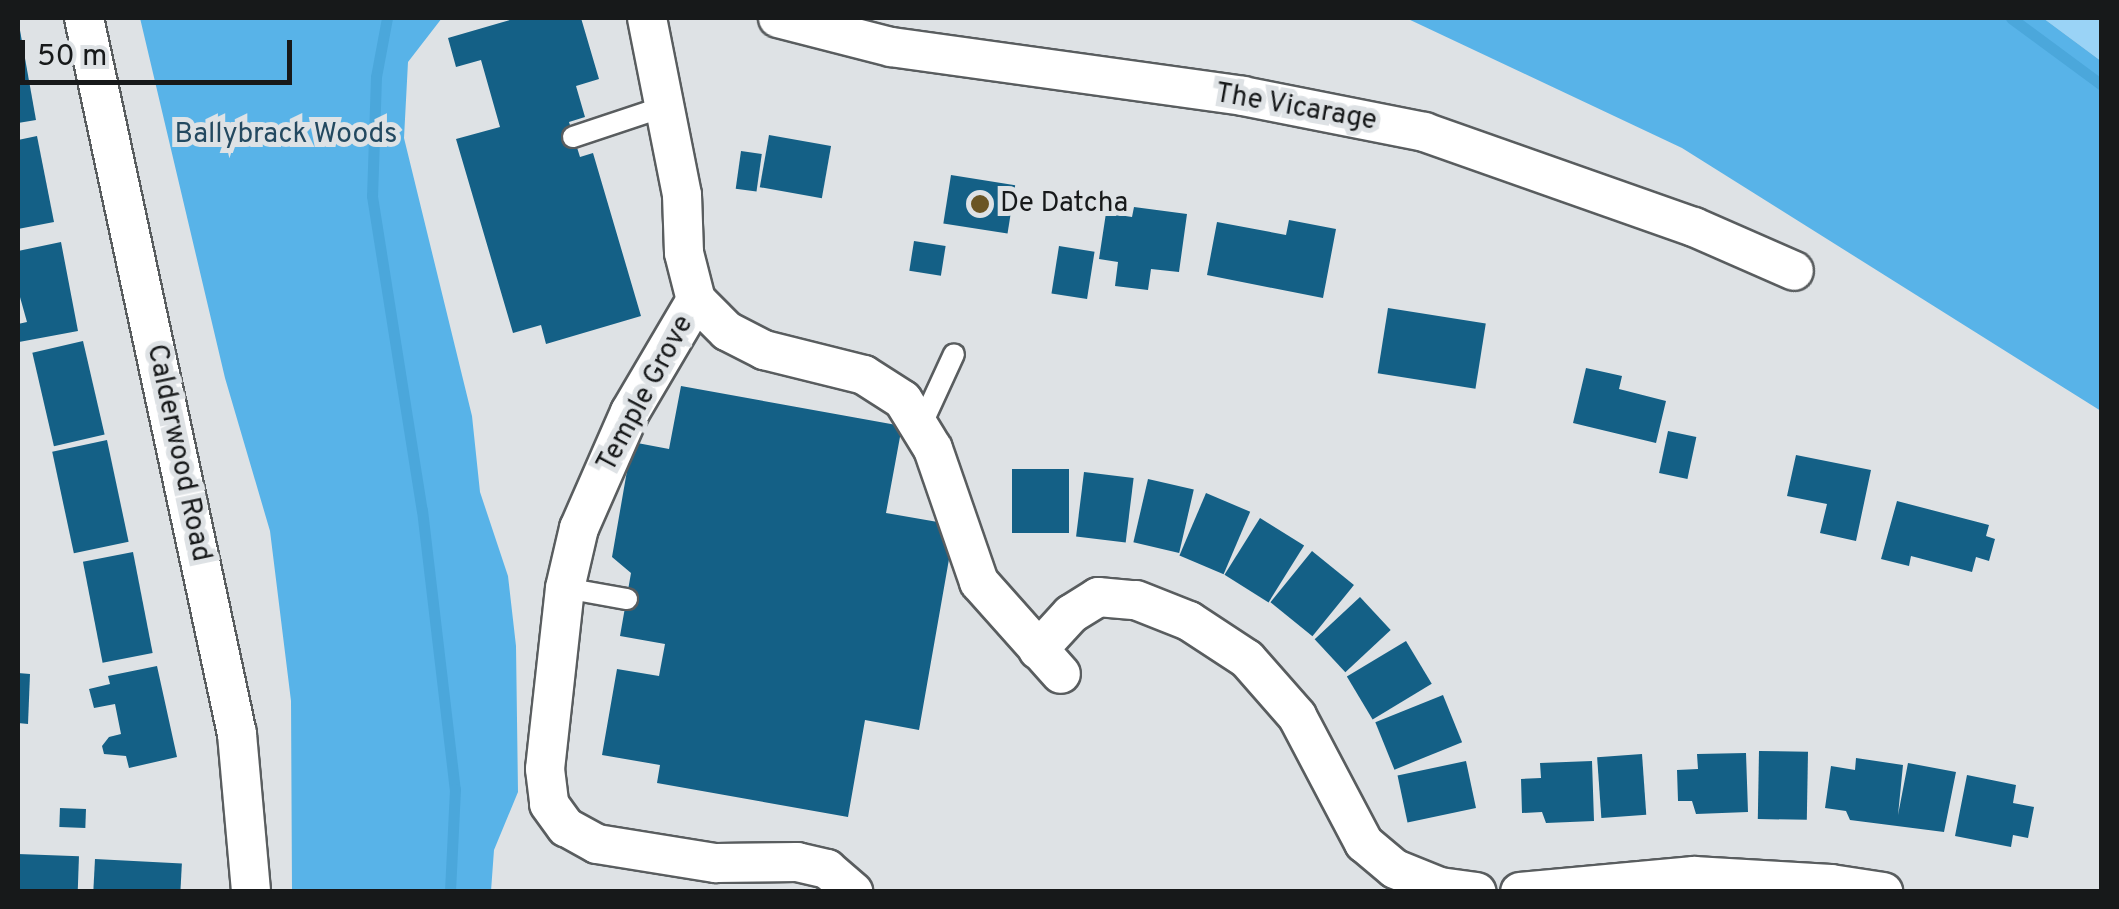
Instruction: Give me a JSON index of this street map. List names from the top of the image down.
{
  "streets": {
    "street": ["The Vicarage", "Temple Grove", "Calderwood Road"]
  },
  "parks": ["Ballybrack Woods"],
  "places": ["De Datcha"],
  "scale_bar": "50 m"
}
